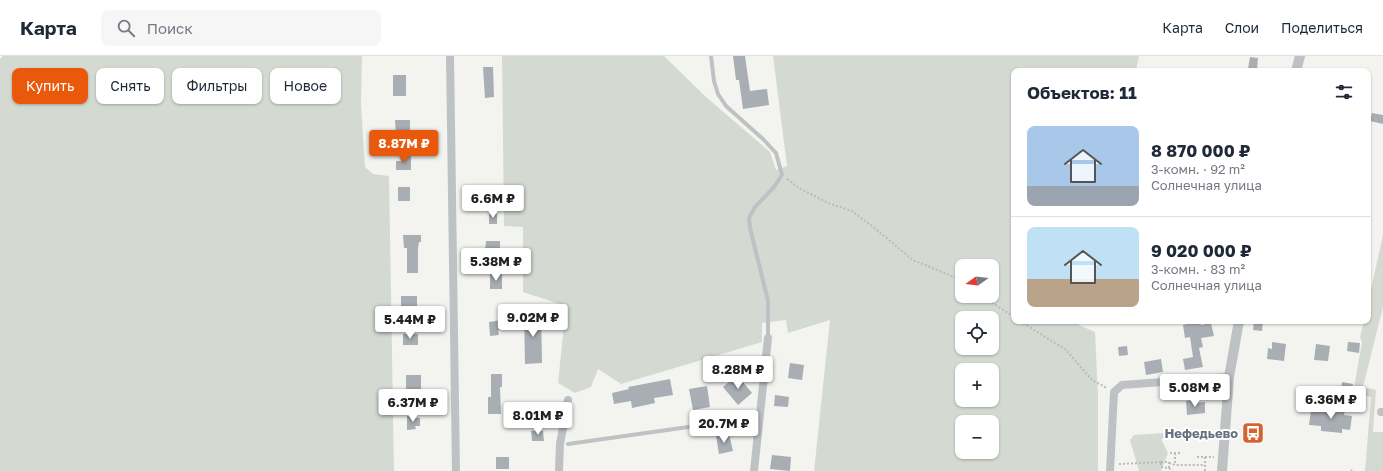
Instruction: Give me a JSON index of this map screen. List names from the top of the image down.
{
  "places": {
    "bus stop": ["Нефедьево"]
  },
  "north": "left",
  "page": {
    "header": "Карта",
    "search": "Поиск",
    "nav": ["Карта", "Слои", "Поделиться"],
    "chip": [
      "Купить",
      "Снять",
      "Фильтры",
      "Новое"
    ],
    "heading": "Объектов: 11",
    "list": [
      {
        "name": "8 870 000 ₽",
        "note": "3-комн. · 92 m² · Солнечная улица"
      },
      {
        "name": "9 020 000 ₽",
        "note": "3-комн. · 83 m² · Солнечная улица"
      }
    ],
    "price": [
      "8.87M ₽",
      "6.6M ₽",
      "5.38M ₽",
      "9.02M ₽",
      "5.44M ₽",
      "8.28M ₽",
      "5.08M ₽",
      "6.36M ₽",
      "6.37M ₽",
      "8.01M ₽",
      "20.7M ₽"
    ],
    "map_buttons": ["+", "−"]
  }
}
